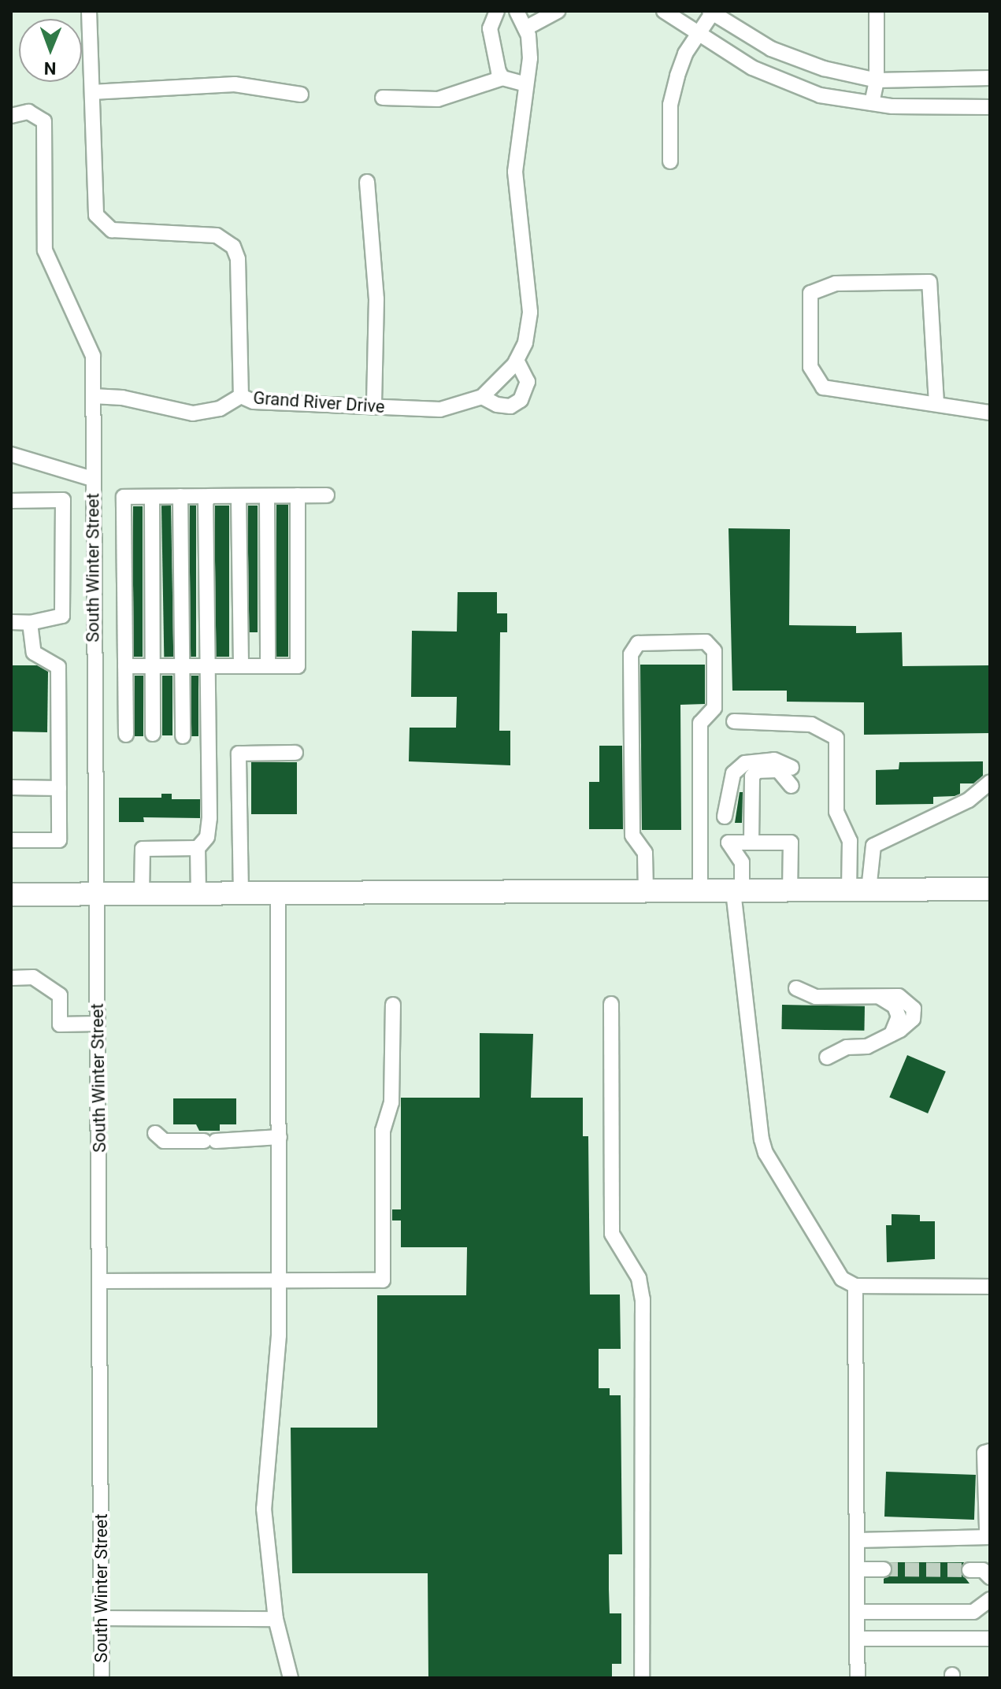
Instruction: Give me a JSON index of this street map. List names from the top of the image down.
{
  "streets": {
    "street": ["Grand River Drive", "South Winter Street"]
  },
  "north": "bottom"
}
